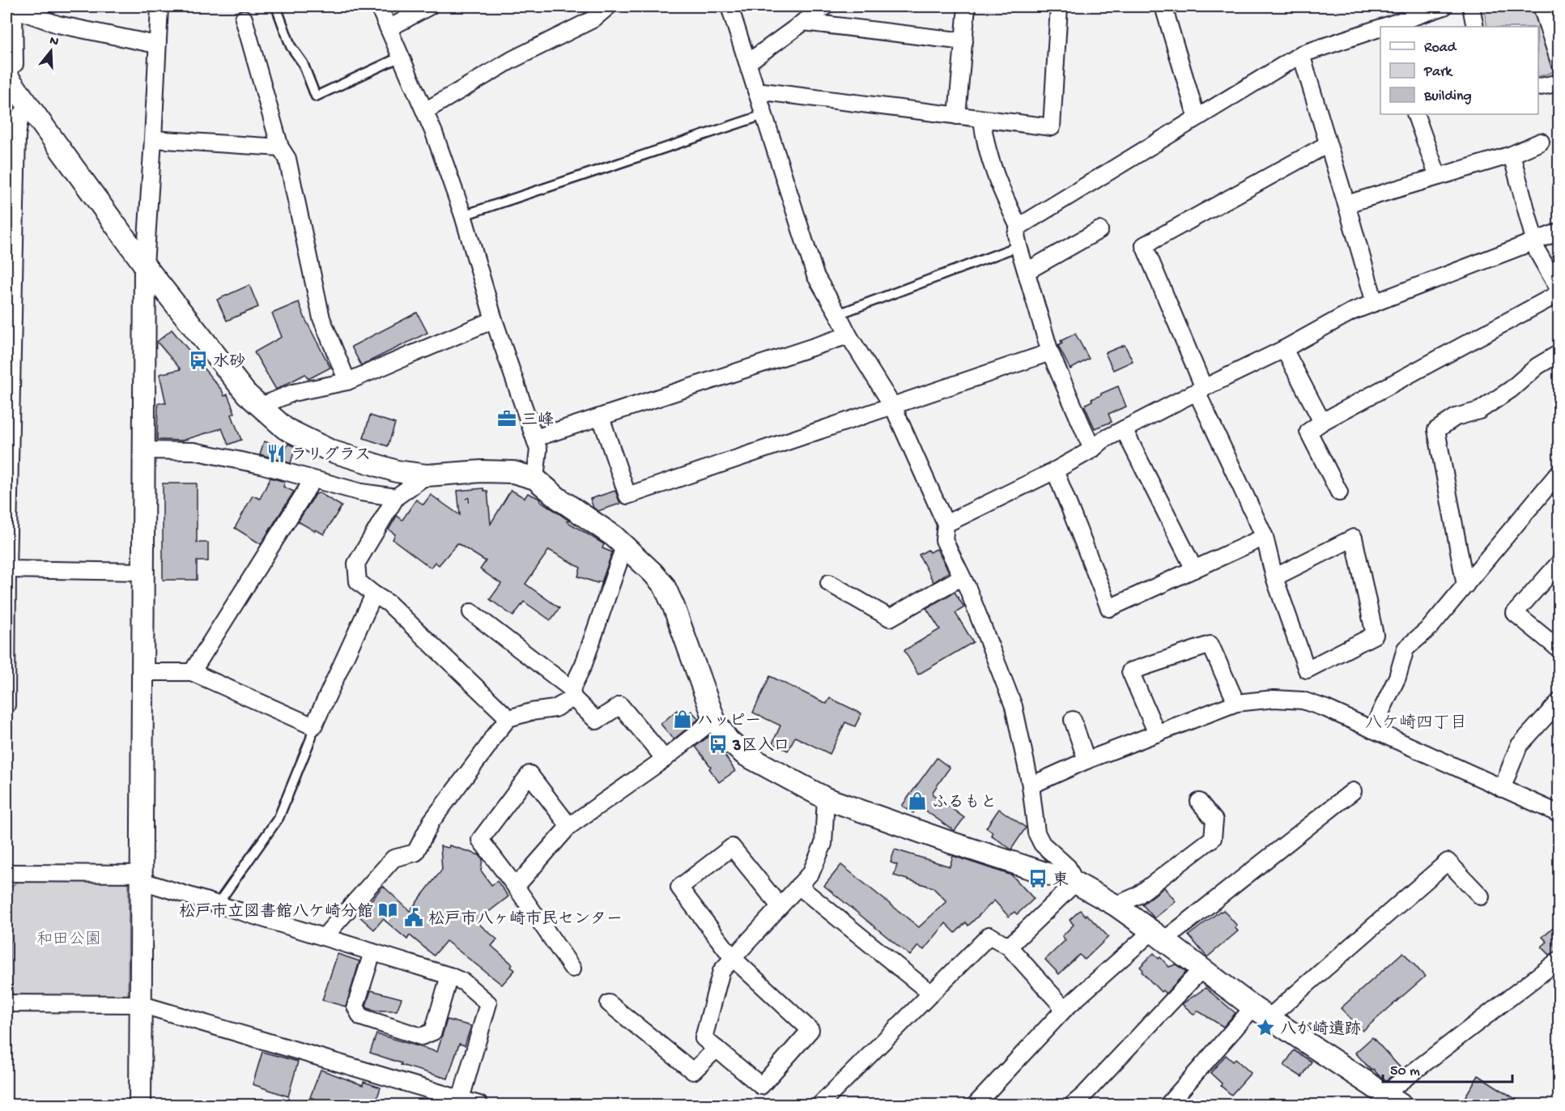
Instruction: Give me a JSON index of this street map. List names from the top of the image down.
{
  "districts": ["八ケ崎四丁目"],
  "parks": ["和田公園"],
  "places": {
    "bus stop": ["水砂", "3区入口", "東"],
    "office": ["三峰"],
    "restaurant": ["ラリグラス"],
    "shop": ["ハッピー", "ふるもと"],
    "library": ["松戸市立図書館八ケ崎分館"],
    "public building": ["松戸市八ヶ崎市民センター"],
    "place": ["八が崎遺跡"]
  },
  "house_numbers": ["1"],
  "legend": ["Road", "Park", "Building"],
  "scale_bar": "50 m",
  "north": "top"
}
